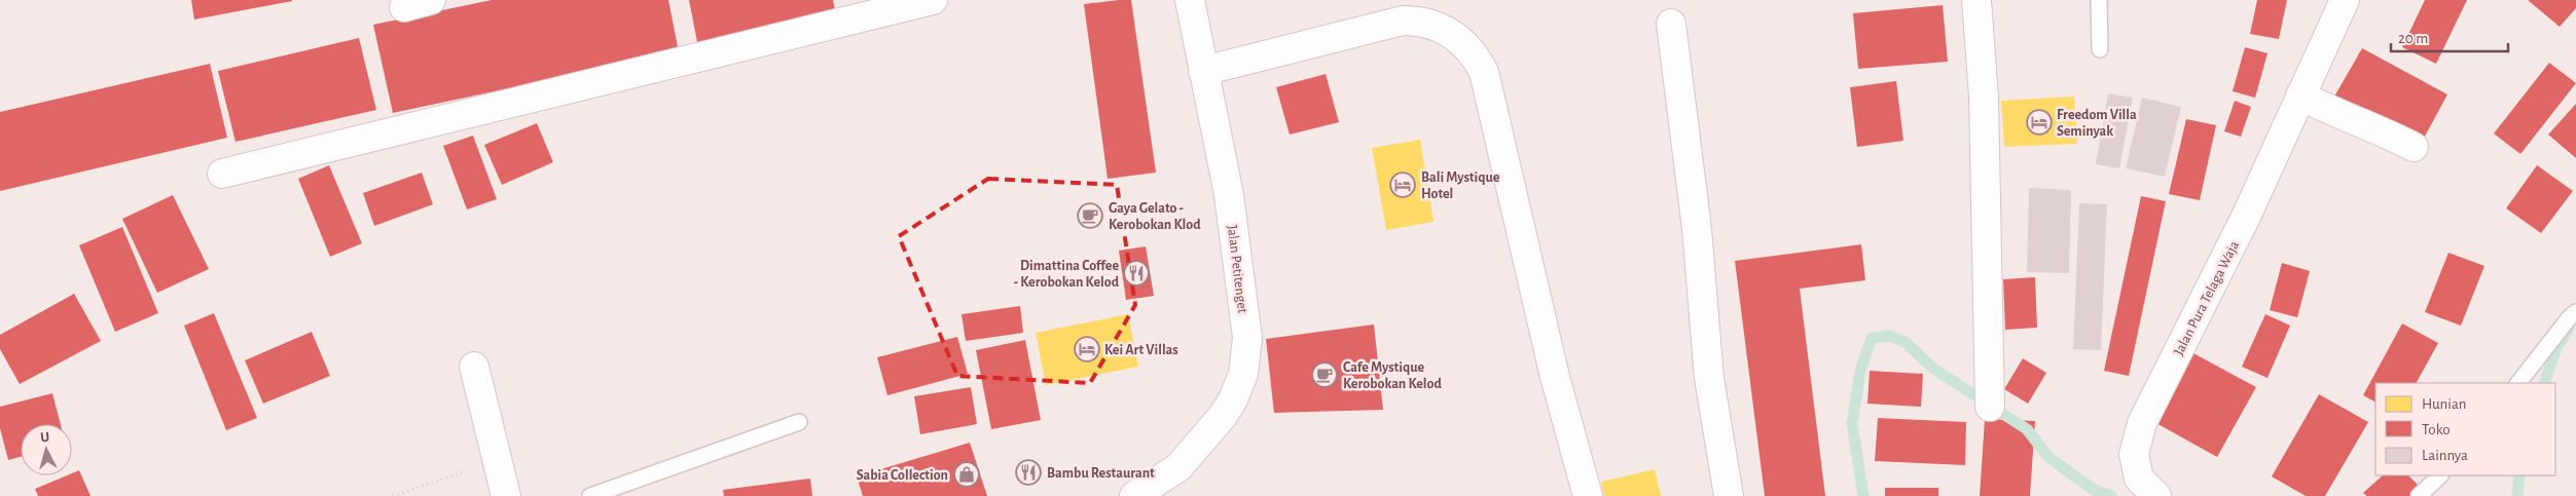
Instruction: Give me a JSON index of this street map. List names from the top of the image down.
{
  "streets": {
    "street": ["Jalan Petitenget", "Jalan Pura Telaga Waja"]
  },
  "places": {
    "hotel": ["Freedom Villa Seminyak", "Bali Mystique Hotel", "Kei Art Villas"],
    "cafe": ["Gaya Gelato - Kerobokan Klod", "Cafe Mystique Kerobokan Kelod"],
    "restaurant": ["Dimattina Coffee - Kerobokan Kelod", "Bambu Restaurant"],
    "shop": ["Sabia Collection"]
  },
  "legend": ["Hunian", "Toko", "Lainnya"],
  "scale_bar": "20 m",
  "north": "top"
}
